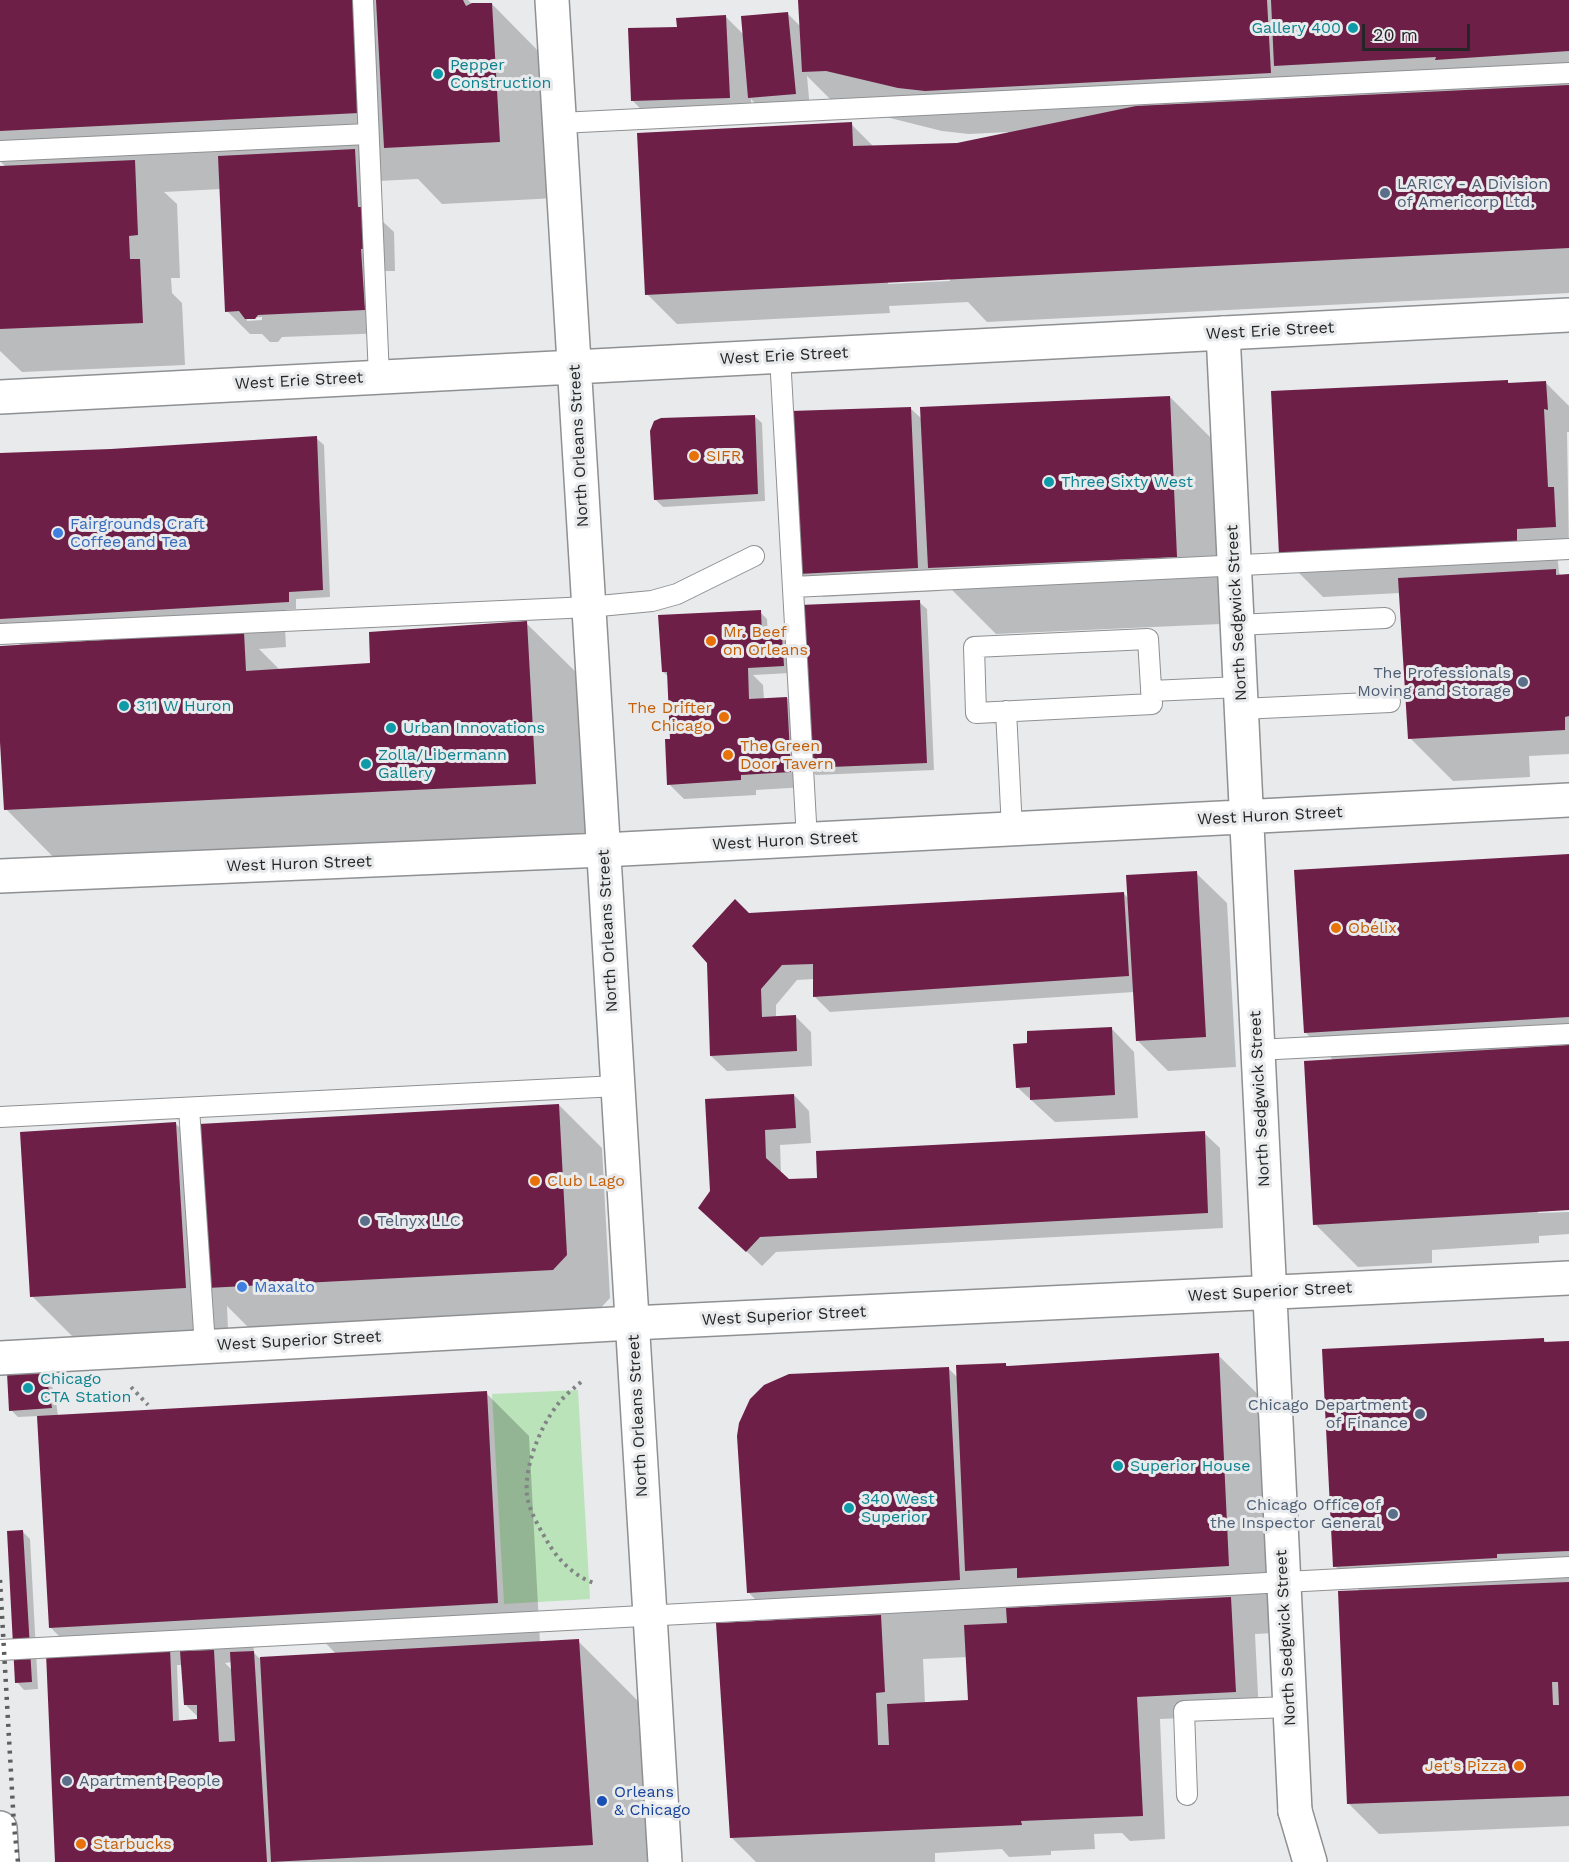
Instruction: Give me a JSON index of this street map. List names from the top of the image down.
{
  "streets": {
    "street": [
      "West Erie Street",
      "North Orleans Street",
      "North Sedgwick Street",
      "West Huron Street",
      "West Superior Street"
    ]
  },
  "crossings": [
    ["West Erie Street", "North Orleans Street"],
    ["West Erie Street", "North Sedgwick Street"],
    ["North Orleans Street", "West Huron Street"],
    ["North Orleans Street", "West Superior Street"],
    ["North Sedgwick Street", "West Huron Street"],
    ["North Sedgwick Street", "West Superior Street"]
  ],
  "places": [
    "Gallery 400",
    "Pepper Construction",
    "LARICY - A Division of Americorp Ltd.",
    "SIFR",
    "Three Sixty West",
    "Fairgrounds Craft Coffee and Tea",
    "Mr. Beef on Orleans",
    "The Professionals Moving and Storage",
    "311 W Huron",
    "The Drifter Chicago",
    "Urban Innovations",
    "The Green Door Tavern",
    "Zolla/Libermann Gallery",
    "Obélix",
    "Club Lago",
    "Telnyx LLC",
    "Maxalto",
    "Chicago CTA Station",
    "Chicago Department of Finance",
    "Superior House",
    "340 West Superior",
    "Chicago Office of the Inspector General",
    "Jet's Pizza",
    "Apartment People",
    "Orleans & Chicago",
    "Starbucks"
  ],
  "scale_bar": "20 m"
}
